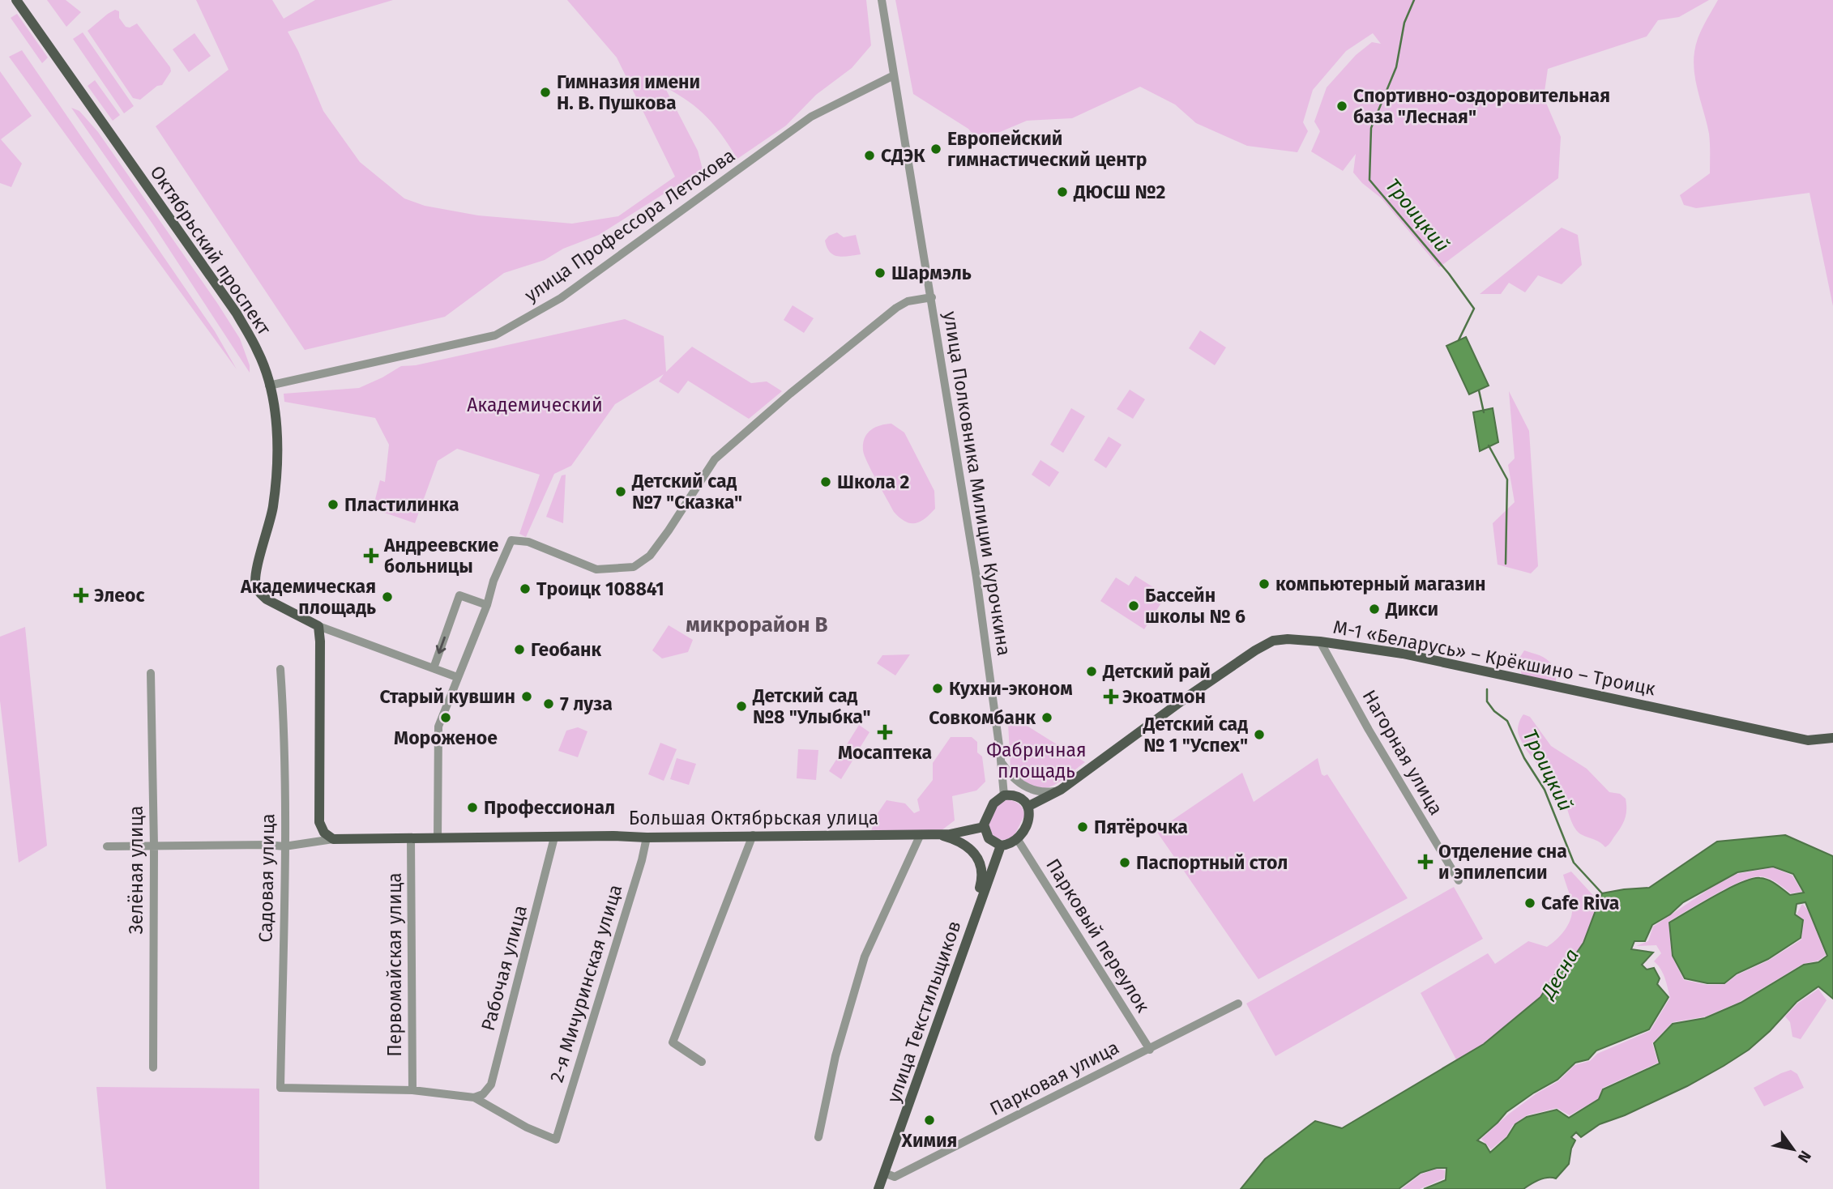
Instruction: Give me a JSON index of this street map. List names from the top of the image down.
{
  "streets": {
    "main road": [
      "Октябрьский проспект",
      "М-1 «Беларусь» – Крёкшино – Троицк",
      "Большая Октябрьская улица",
      "улица Текстильщиков"
    ],
    "street": [
      "улица Профессора Летохова",
      "улица Полковника Милиции Курочкина",
      "Нагорная улица",
      "Зелёная улица",
      "Садовая улица",
      "Парковый переулок",
      "Первомайская улица",
      "Рабочая улица",
      "2-я Мичуринская улица",
      "Парковая улица"
    ]
  },
  "crossings": [
    ["улица Профессора Летохова", "Октябрьский проспект"],
    ["улица Профессора Летохова", "улица Полковника Милиции Курочкина"],
    ["улица Полковника Милиции Курочкина", "М-1 «Беларусь» – Крёкшино – Троицк"],
    ["улица Полковника Милиции Курочкина", "Большая Октябрьская улица"],
    ["улица Полковника Милиции Курочкина", "Парковый переулок"],
    ["улица Полковника Милиции Курочкина", "улица Текстильщиков"],
    ["М-1 «Беларусь» – Крёкшино – Троицк", "Нагорная улица"],
    ["М-1 «Беларусь» – Крёкшино – Троицк", "Большая Октябрьская улица"],
    ["М-1 «Беларусь» – Крёкшино – Троицк", "Парковый переулок"],
    ["М-1 «Беларусь» – Крёкшино – Троицк", "улица Текстильщиков"],
    ["Большая Октябрьская улица", "Парковый переулок"],
    ["Большая Октябрьская улица", "Первомайская улица"],
    ["Большая Октябрьская улица", "Рабочая улица"],
    ["Большая Октябрьская улица", "2-я Мичуринская улица"],
    ["Большая Октябрьская улица", "улица Текстильщиков"],
    ["Садовая улица", "Первомайская улица"],
    ["Парковый переулок", "улица Текстильщиков"],
    ["Парковый переулок", "Парковая улица"],
    ["Рабочая улица", "2-я Мичуринская улица"],
    ["улица Текстильщиков", "Парковая улица"]
  ],
  "districts": ["микрорайон В"],
  "water": ["Троицкий", "Десна"],
  "parks": ["Академический", "Фабричная площадь"],
  "places": {
    "other": [
      "Гимназия имени Н. В. Пушкова",
      "Спортивно-оздоровительная база \"Лесная\"",
      "Европейский гимнастический центр",
      "СДЭК",
      "ДЮСШ №2",
      "Шармэль",
      "Школа 2",
      "Детский сад №7 \"Сказка\"",
      "Пластилинка",
      "компьютерный магазин",
      "Троицк 108841",
      "Академическая площадь",
      "Бассейн школы № 6",
      "Дикси",
      "Геобанк",
      "Детский рай",
      "Кухни-эконом",
      "Старый кувшин",
      "7 луза",
      "Детский сад №8 \"Улыбка\"",
      "Мороженое",
      "Совкомбанк",
      "Детский сад № 1 \"Успех\"",
      "Профессионал",
      "Пятёрочка",
      "Паспортный стол",
      "Cafe Riva",
      "Химия"
    ],
    "health": [
      "Андреевские больницы",
      "Элеос",
      "Экоатмон",
      "Мосаптека",
      "Отделение сна и эпилепсии"
    ]
  },
  "north": "bottom right"
}
